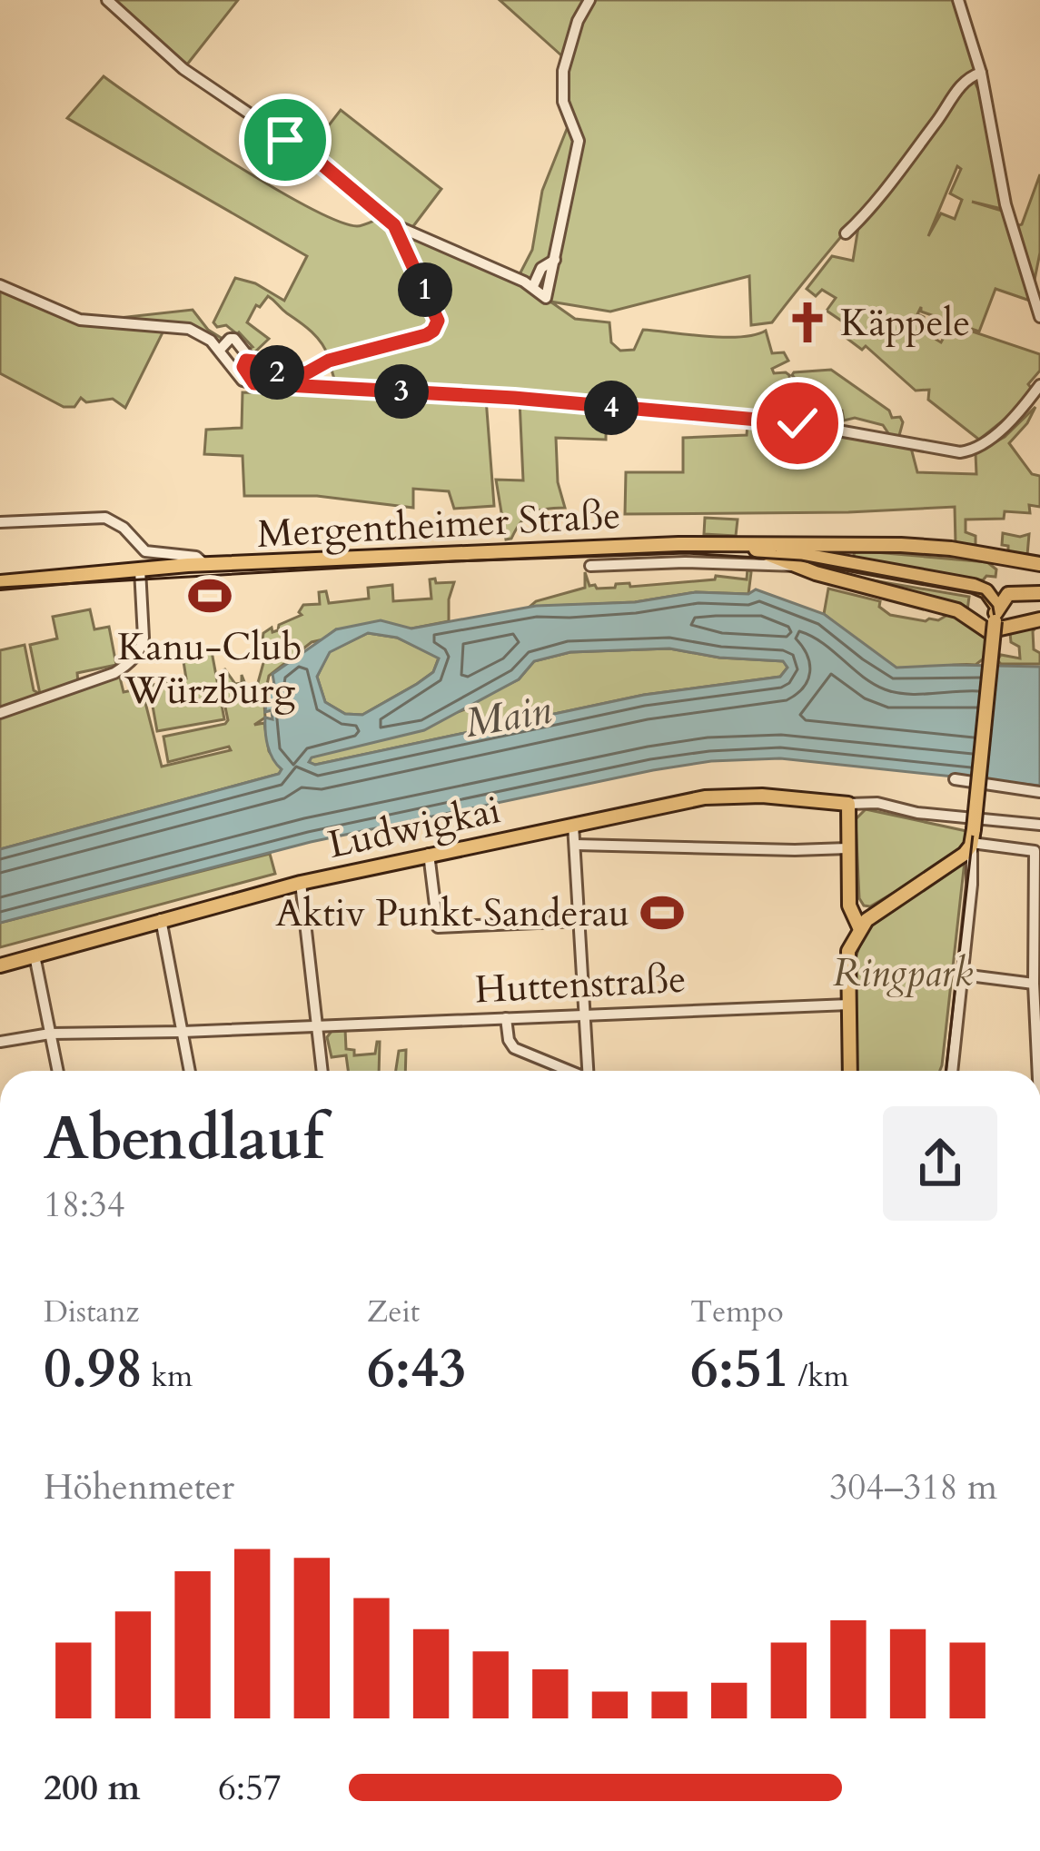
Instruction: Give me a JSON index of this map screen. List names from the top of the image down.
{
  "streets": {
    "main road": ["Mergentheimer Straße", "Ludwigkai"],
    "street": ["Huttenstraße"]
  },
  "water": ["Main"],
  "parks": ["Ringpark"],
  "places": {
    "church": ["Käppele"],
    "sports": ["Kanu-Club Würzburg", "Aktiv Punkt Sanderau"]
  },
  "page": {
    "pins": [
      "1",
      "2",
      "3",
      "4"
    ],
    "heading": ["Abendlauf", "18:34"],
    "stats": [
      ["Distanz", "0.98 km"],
      ["Zeit", "6:43"],
      ["Tempo", "6:51 /km"]
    ],
    "chart": ["Höhenmeter", "304–318 m"],
    "list": [
      {
        "name": "200 m",
        "note": "6:57"
      }
    ]
  }
}
